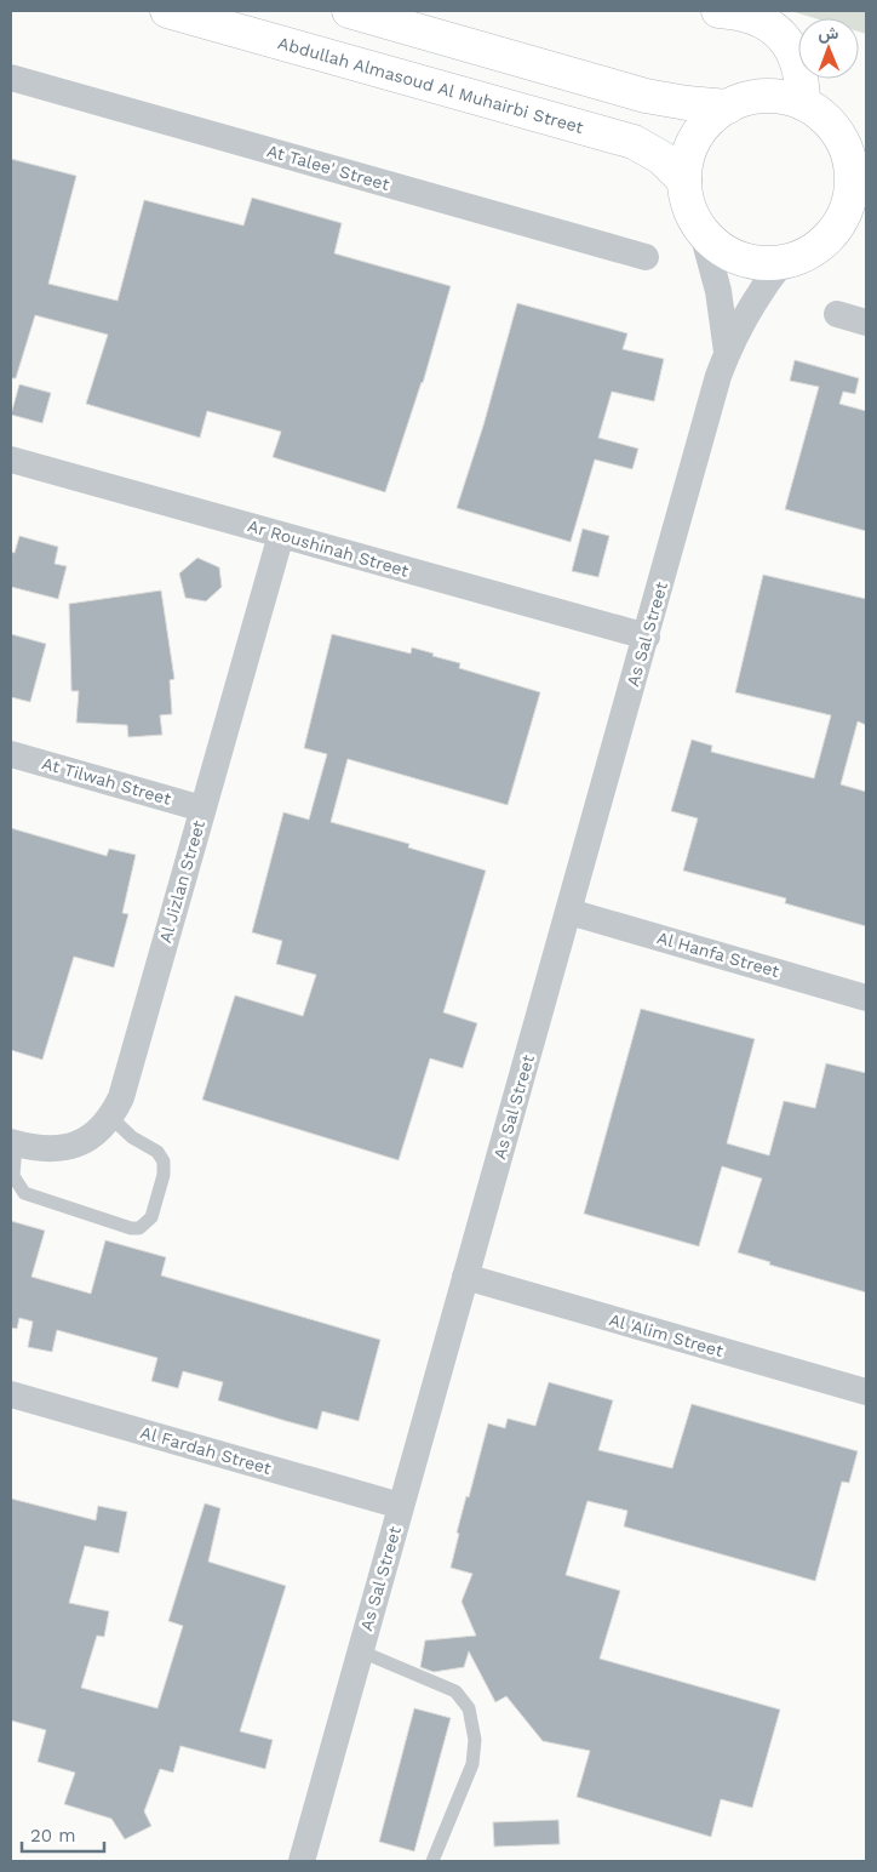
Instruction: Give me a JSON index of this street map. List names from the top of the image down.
{
  "streets": {
    "main road": ["Abdullah Almasoud Al Muhairbi Street"],
    "street": [
      "At Talee' Street",
      "Ar Roushinah Street",
      "As Sal Street",
      "At Tilwah Street",
      "Al Jizlan Street",
      "Al Hanfa Street",
      "Al 'Alim Street",
      "Al Fardah Street"
    ]
  },
  "crossings": [
    ["Abdullah Almasoud Al Muhairbi Street", "As Sal Street"],
    ["Ar Roushinah Street", "As Sal Street"],
    ["Ar Roushinah Street", "Al Jizlan Street"],
    ["As Sal Street", "Al Hanfa Street"],
    ["As Sal Street", "Al 'Alim Street"],
    ["As Sal Street", "Al Fardah Street"],
    ["At Tilwah Street", "Al Jizlan Street"]
  ],
  "scale_bar": "20 m",
  "north": "top"
}
